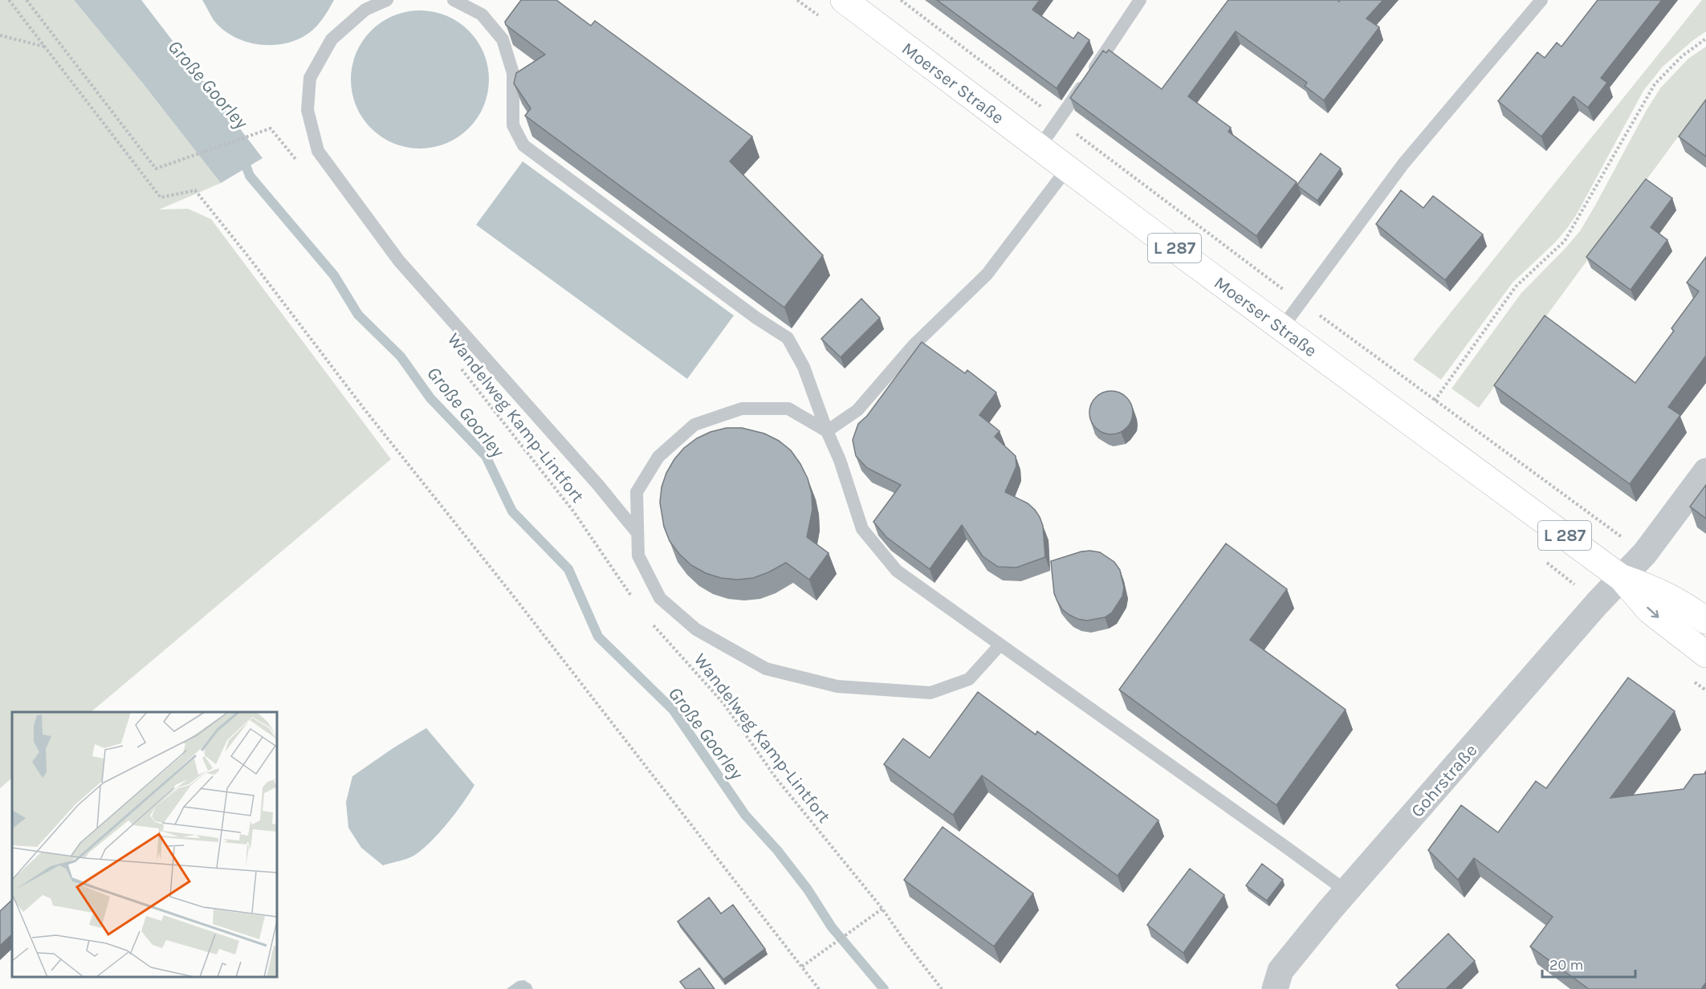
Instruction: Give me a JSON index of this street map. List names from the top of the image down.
{
  "streets": {
    "main road": ["Moerser Straße", "L 287"],
    "street": ["Gohrstraße"],
    "path": ["Wandelweg Kamp-Lintfort"]
  },
  "crossings": [
    ["Moerser Straße", "Gohrstraße"]
  ],
  "water": ["Große Goorley"],
  "scale_bar": "20 m"
}
